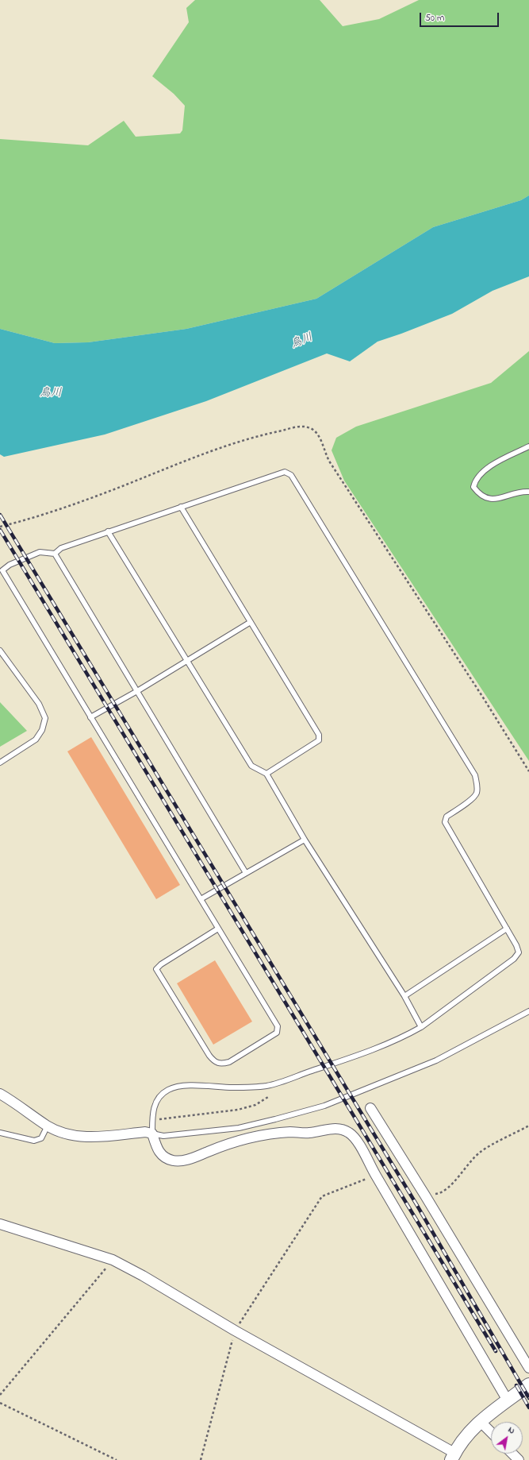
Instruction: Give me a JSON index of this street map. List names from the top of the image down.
{
  "water": ["烏川"],
  "scale_bar": "50 m",
  "north": "top right"
}
